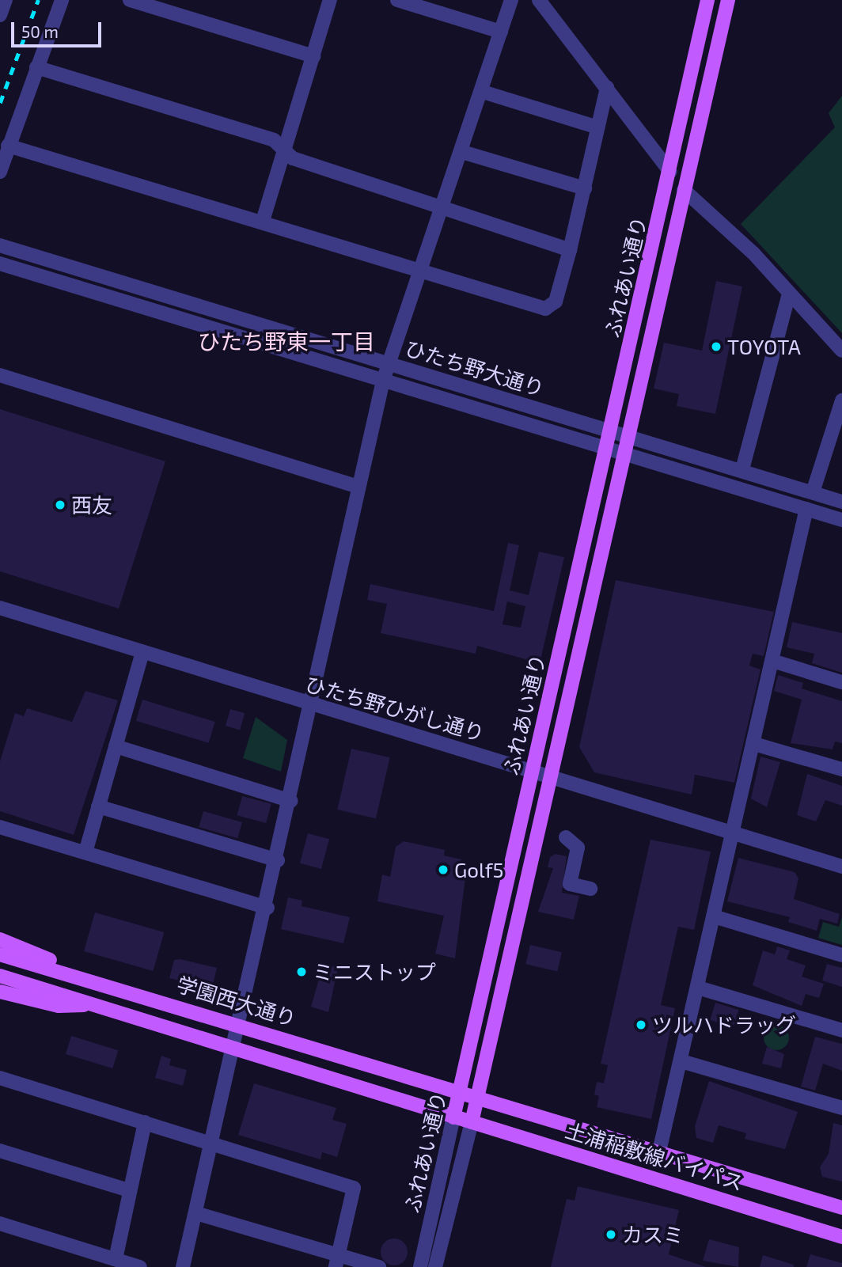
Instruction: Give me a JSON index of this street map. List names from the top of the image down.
{
  "streets": {
    "main road": ["ふれあい通り", "学園西大通り", "土浦稲敷線バイパス"],
    "street": ["ひたち野大通り", "ひたち野ひがし通り"]
  },
  "crossings": [
    ["ふれあい通り", "ひたち野大通り"],
    ["ふれあい通り", "ひたち野ひがし通り"],
    ["ふれあい通り", "学園西大通り"],
    ["ふれあい通り", "土浦稲敷線バイパス"],
    ["学園西大通り", "土浦稲敷線バイパス"]
  ],
  "districts": ["ひたち野東一丁目"],
  "places": [
    "TOYOTA",
    "西友",
    "Golf5",
    "ミニストップ",
    "ツルハドラッグ",
    "カスミ"
  ],
  "scale_bar": "50 m"
}
